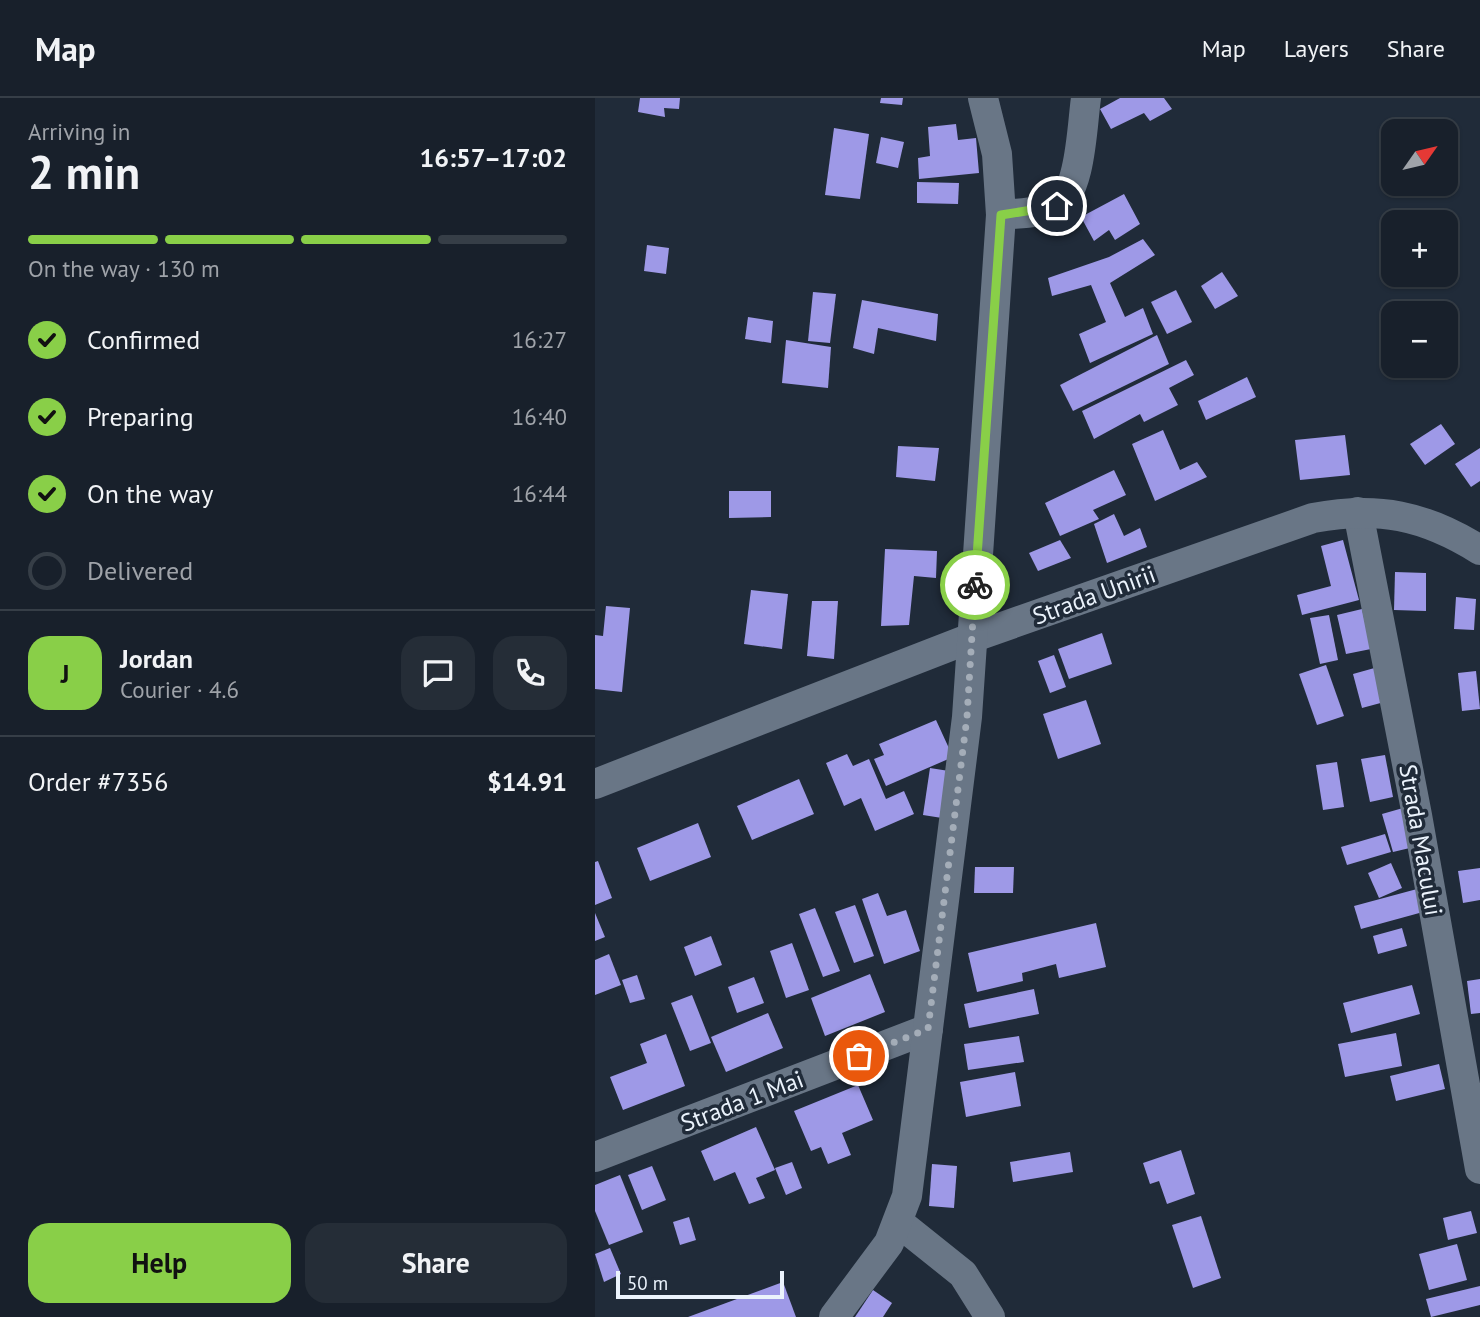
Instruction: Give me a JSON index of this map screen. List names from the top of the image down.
{
  "streets": {
    "street": ["Strada Unirii", "Strada Macului", "Strada 1 Mai"]
  },
  "crossings": [
    ["Strada Unirii", "Strada Macului"]
  ],
  "scale_bar": "50 m",
  "north": "top right",
  "page": {
    "header": "Map",
    "nav": ["Map", "Layers", "Share"],
    "heading": ["2 min", "Arriving in", "16:57–17:02"],
    "panel": [
      "Jordan",
      "Courier · 4.6",
      "Order #7356",
      "$14.91"
    ],
    "map_buttons": ["+", "−"],
    "bar": "On the way · 130 m",
    "list": [
      ["Confirmed", "16:27"],
      ["Preparing", "16:40"],
      ["On the way", "16:44"],
      "Delivered"
    ],
    "round": "J",
    "buttons": ["Help", "Share"],
    "scale": "50 m"
  }
}
